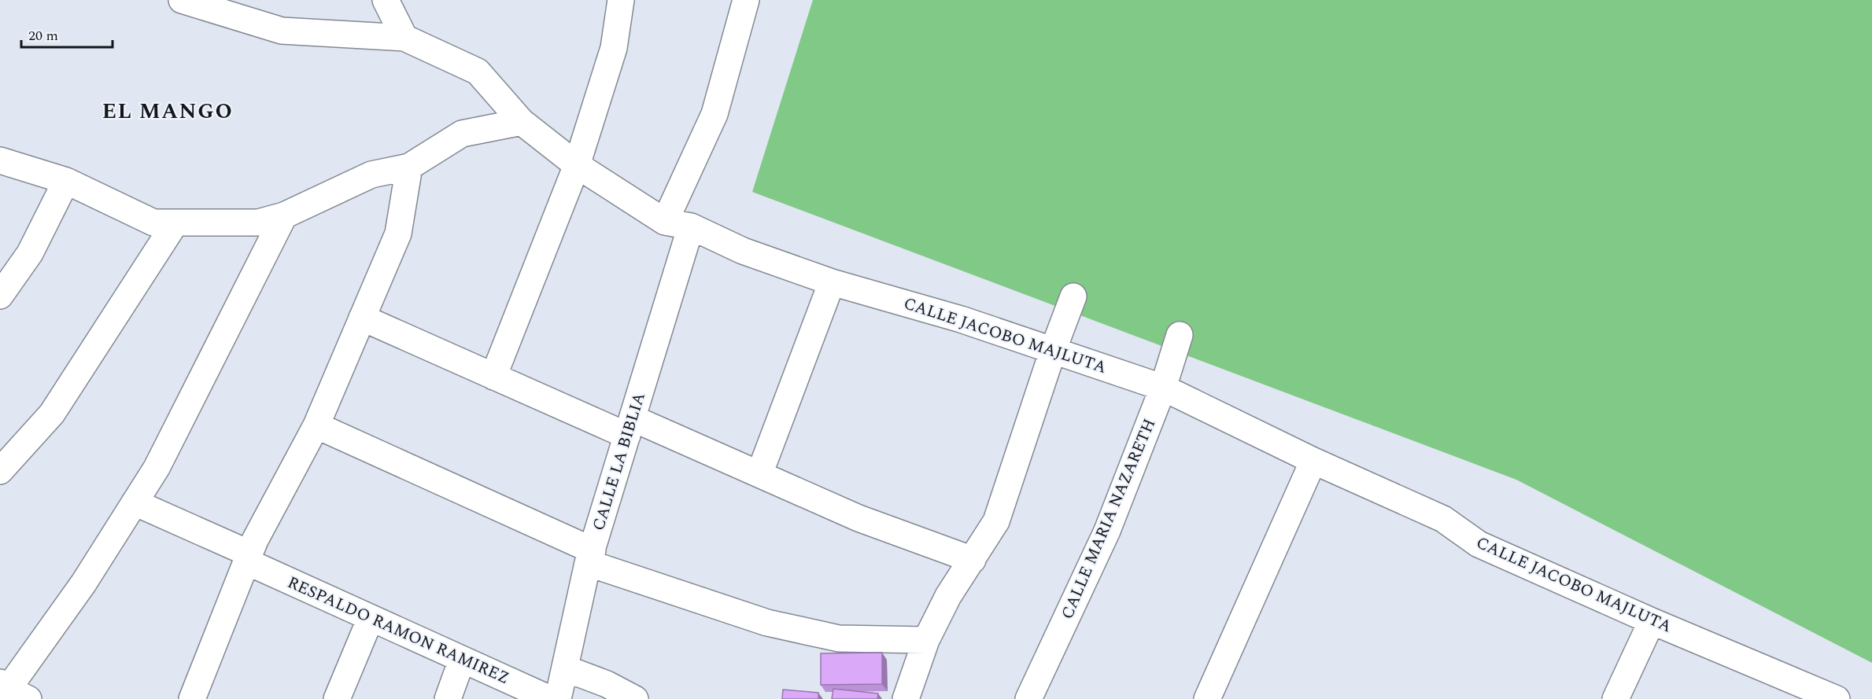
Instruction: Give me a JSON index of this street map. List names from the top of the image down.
{
  "streets": {
    "street": [
      "CALLE JACOBO MAJLUTA",
      "CALLE LA BIBLIA",
      "CALLE MARIA NAZARETH",
      "RESPALDO RAMON RAMIREZ"
    ]
  },
  "crossings": [
    ["CALLE JACOBO MAJLUTA", "CALLE LA BIBLIA"],
    ["CALLE JACOBO MAJLUTA", "CALLE MARIA NAZARETH"]
  ],
  "districts": ["EL MANGO"],
  "scale_bar": "20 m"
}
